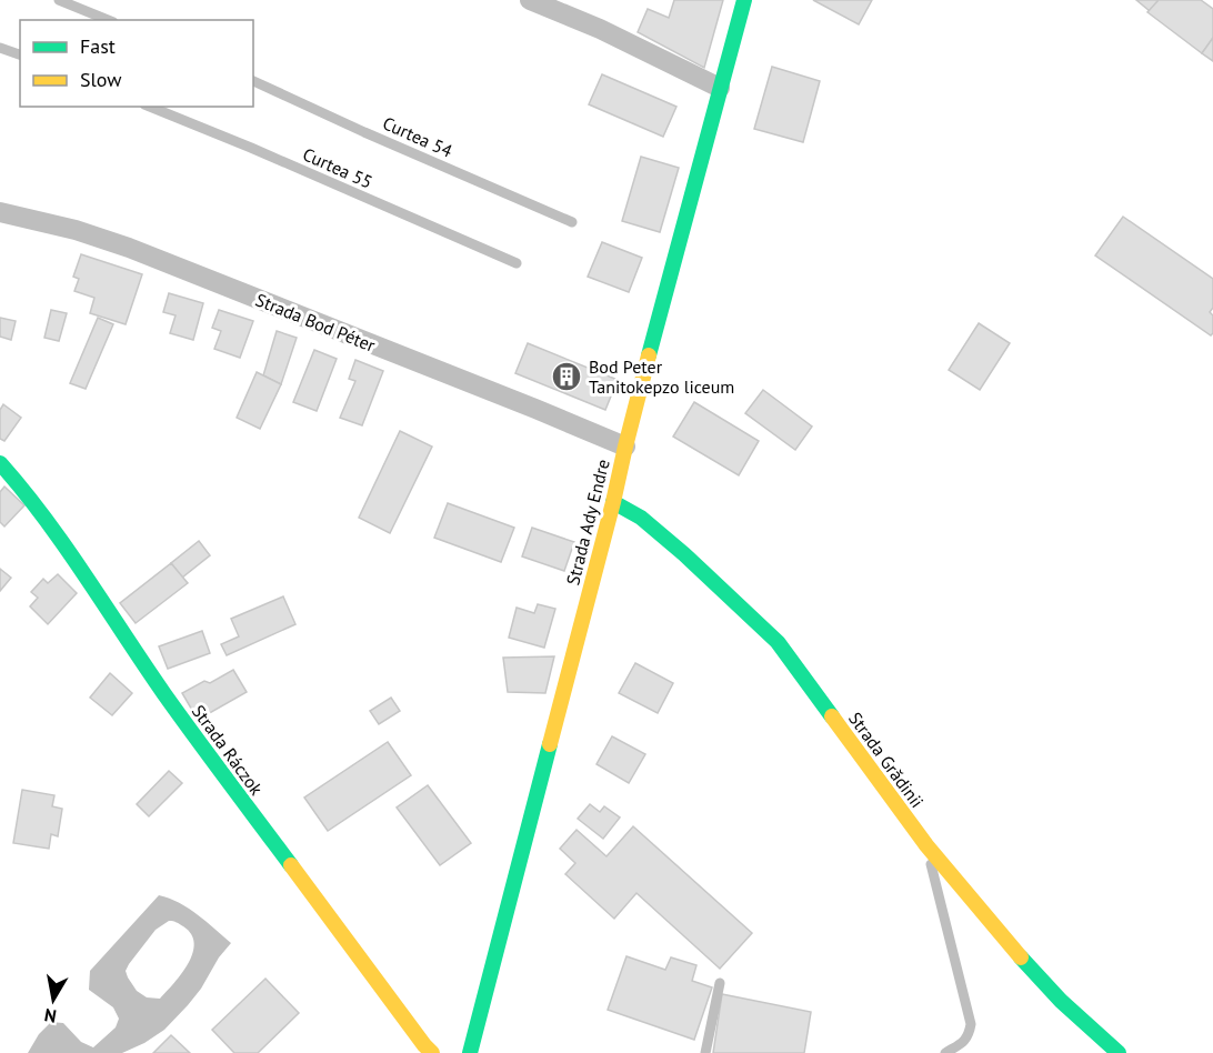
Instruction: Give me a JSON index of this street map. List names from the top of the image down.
{
  "streets": {
    "street": [
      "Strada Bod Péter",
      "Strada Ady Endre",
      "Strada Ráczok",
      "Strada Grădinii"
    ],
    "lane": ["Curtea 54", "Curtea 55"]
  },
  "crossings": [
    ["Strada Bod Péter", "Strada Ady Endre"],
    ["Strada Ady Endre", "Strada Grădinii"]
  ],
  "places": {
    "building": ["Bod Peter Tanitokepzo liceum"]
  },
  "legend": ["Fast", "Slow"],
  "north": "bottom"
}
